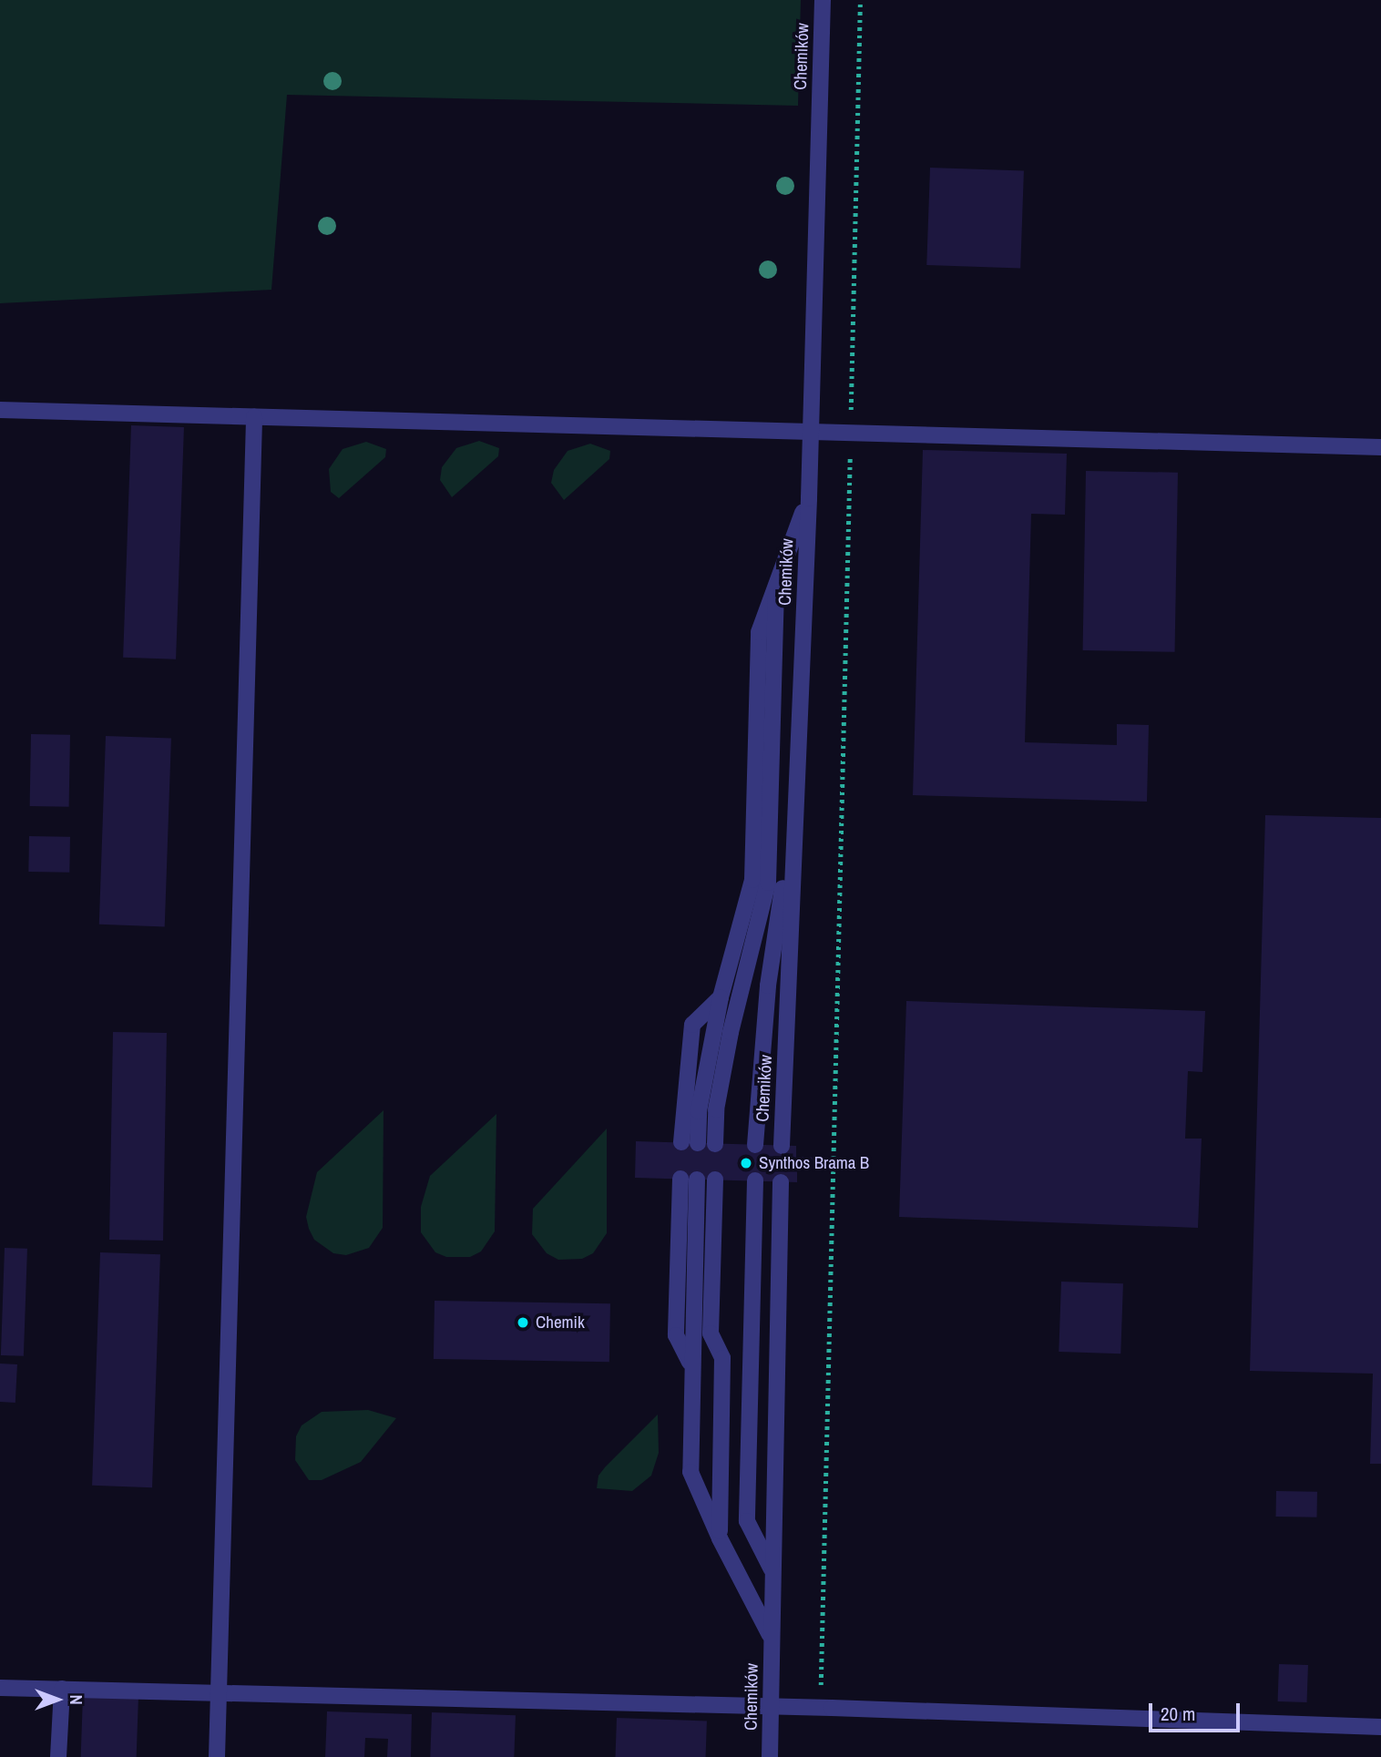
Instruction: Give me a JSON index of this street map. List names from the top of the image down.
{
  "streets": {
    "lane": ["Chemików"]
  },
  "places": ["Synthos Brama B", "Chemik"],
  "scale_bar": "20 m",
  "north": "right"
}
